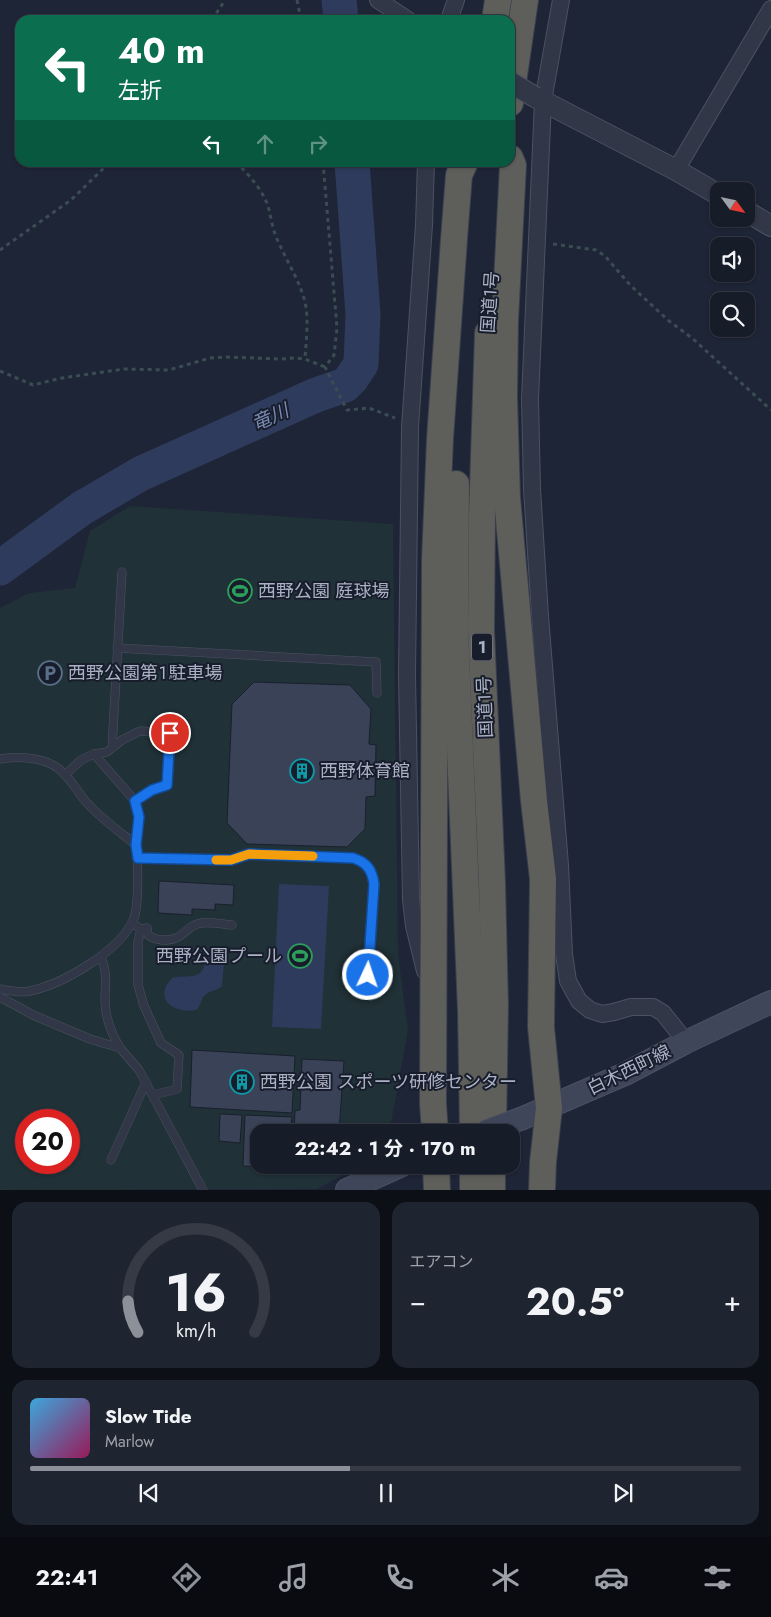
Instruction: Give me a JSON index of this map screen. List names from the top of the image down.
{
  "streets": {
    "highway": ["国道1号", "1"],
    "main road": ["白木西町線"]
  },
  "water": ["竜川"],
  "places": {
    "sports": ["西野公園 庭球場", "西野公園プール"],
    "parking": ["西野公園第１駐車場"],
    "building": ["西野体育館", "西野公園 スポーツ研修センター"]
  },
  "north": "bottom right",
  "page": {
    "turn": ["40 m", "左折"],
    "limit": "20",
    "trip": "22:42 · 1 分 · 170 m",
    "tile": "エアコン",
    "heat": ["−", "20.5°", "+"],
    "song": ["Slow Tide", "Marlow"],
    "tabs": "22:41",
    "gauge": ["16", "km/h"]
  }
}
